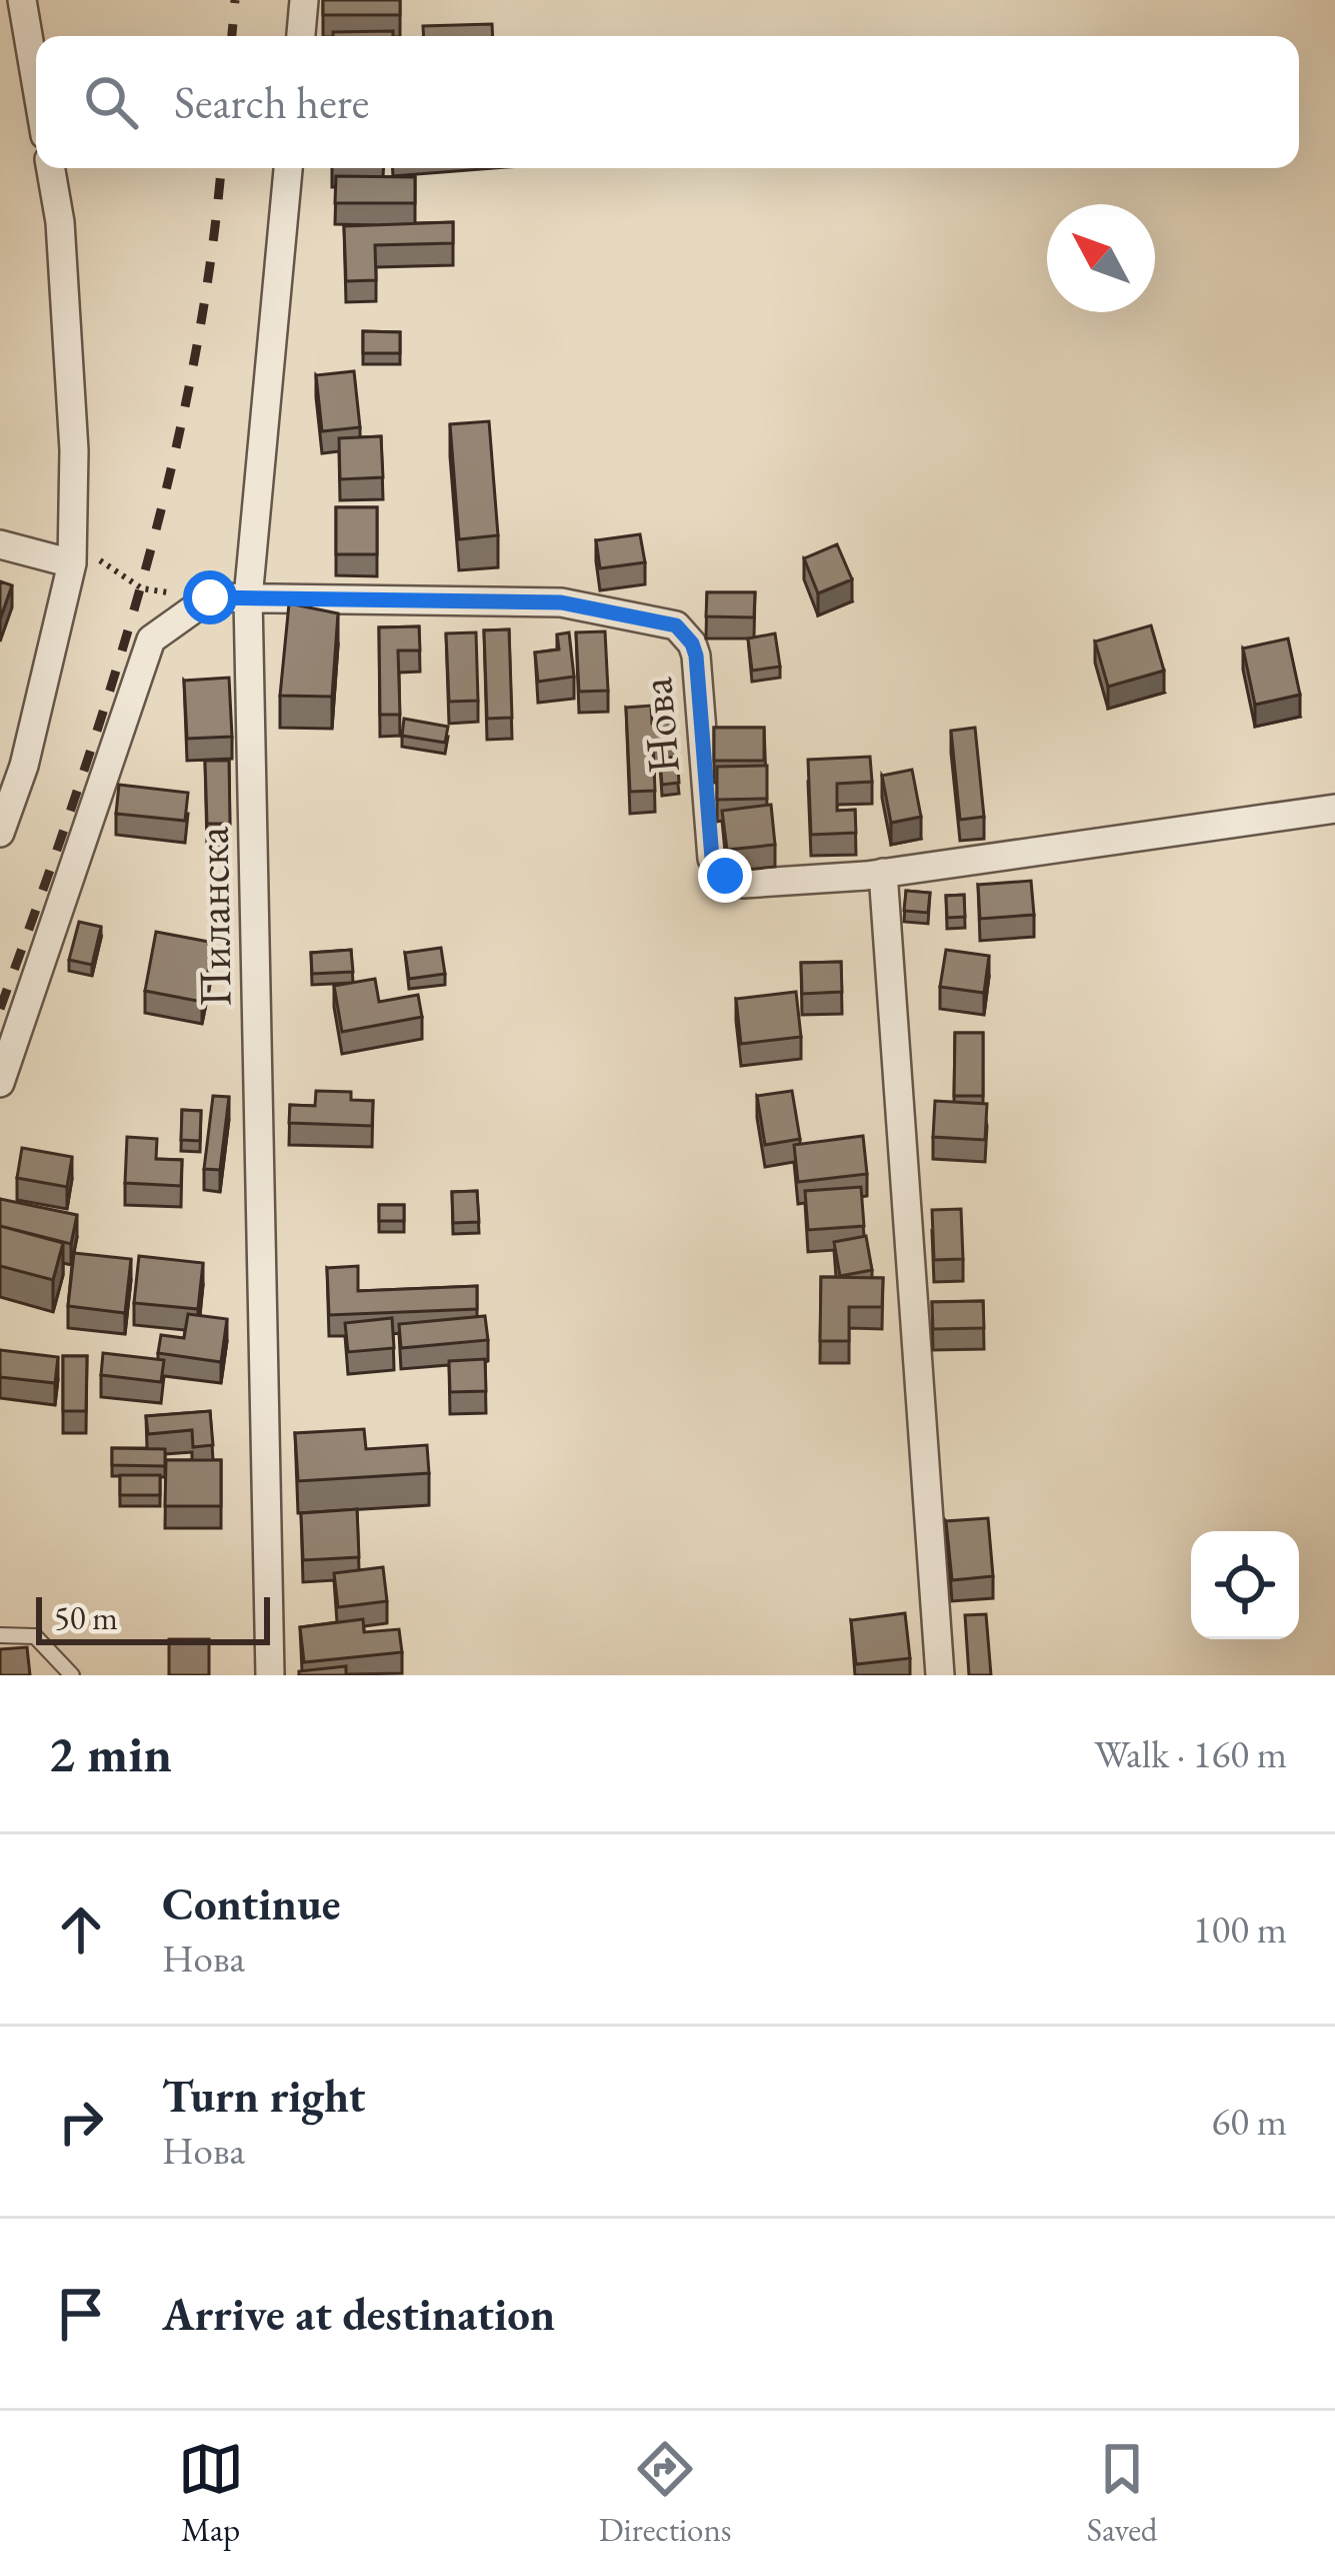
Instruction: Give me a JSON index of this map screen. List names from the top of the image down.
{
  "streets": {
    "street": ["Нова", "Пиланска"]
  },
  "crossings": [
    ["Нова", "Пиланска"]
  ],
  "scale_bar": "50 m",
  "north": "top left",
  "page": {
    "search": "Search here",
    "scale": "50 m",
    "heading": ["2 min", "Walk · 160 m"],
    "list": [
      ["Continue", "Нова", "100 m"],
      ["Turn right", "Нова", "60 m"],
      "Arrive at destination"
    ],
    "nav": ["Map", "Directions", "Saved"]
  }
}
